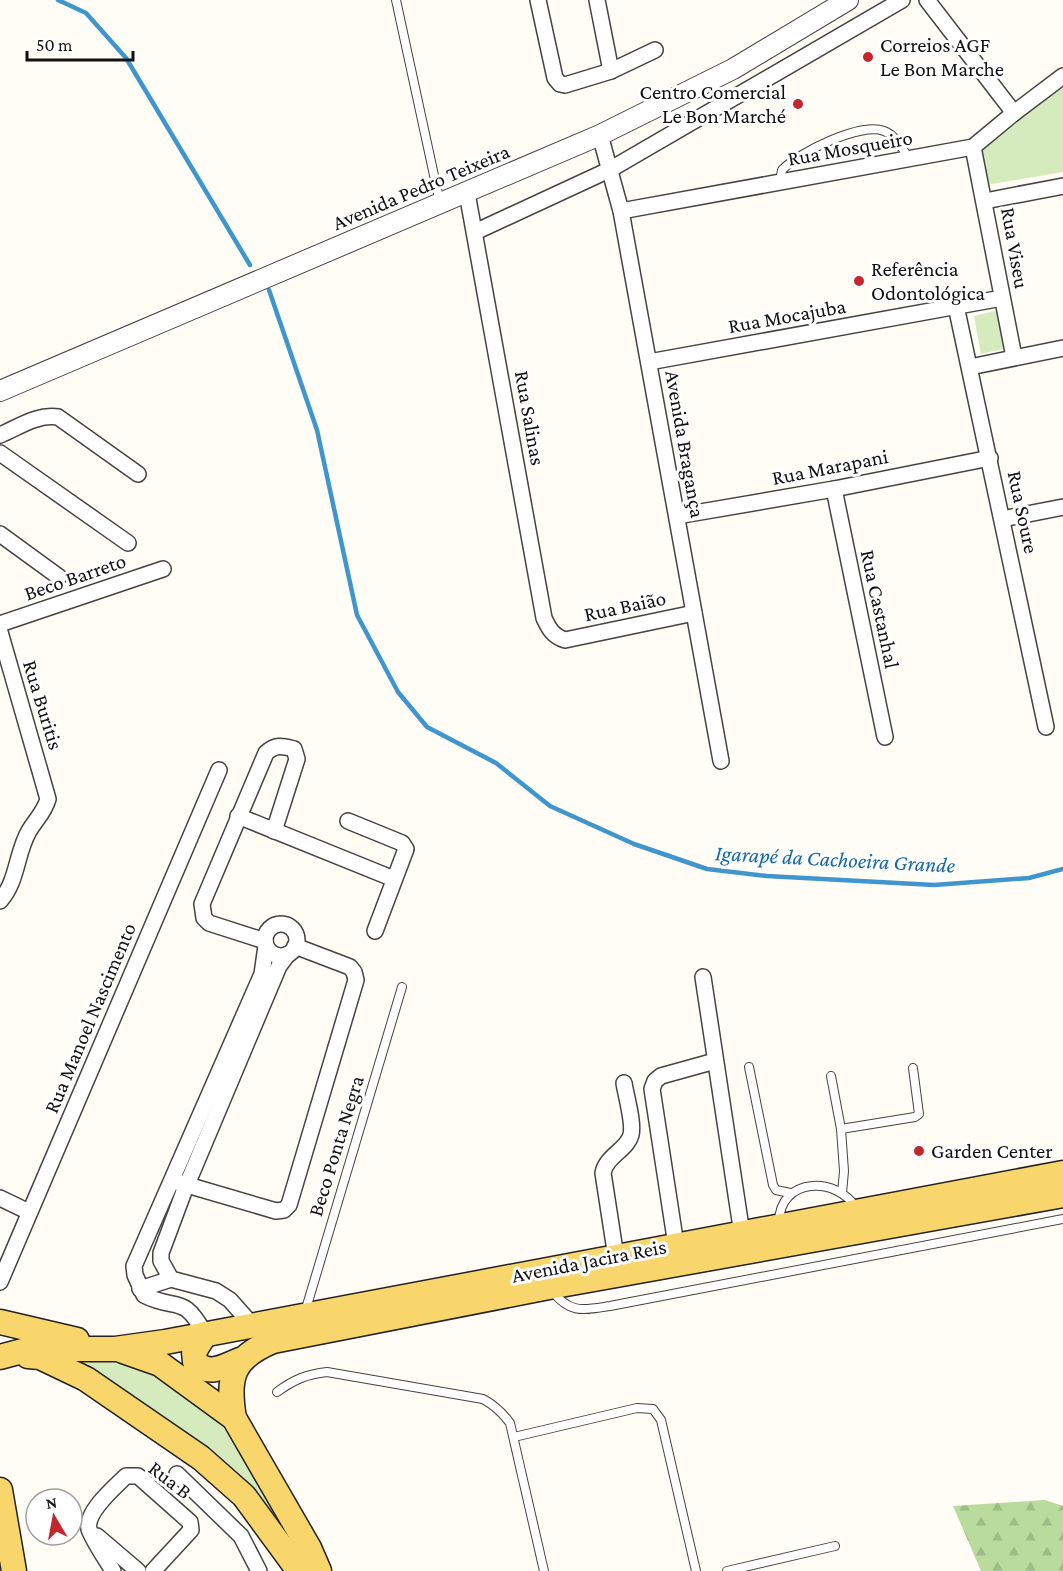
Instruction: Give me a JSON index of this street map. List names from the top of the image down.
{
  "streets": {
    "main road": ["Avenida Jacira Reis"],
    "street": [
      "Rua Mosqueiro",
      "Avenida Pedro Teixeira",
      "Rua Viseu",
      "Rua Mocajuba",
      "Rua Salinas",
      "Avenida Bragança",
      "Rua Marapani",
      "Rua Soure",
      "Beco Barreto",
      "Rua Baião",
      "Rua Castanhal",
      "Rua Buritis",
      "Rua Manoel Nascimento",
      "Rua B"
    ],
    "lane": ["Beco Ponta Negra"]
  },
  "crossings": [
    ["Rua Mosqueiro", "Rua Viseu"],
    ["Rua Mosqueiro", "Avenida Bragança"],
    ["Avenida Pedro Teixeira", "Rua Salinas"],
    ["Avenida Pedro Teixeira", "Avenida Bragança"],
    ["Rua Viseu", "Rua Mocajuba"],
    ["Rua Mocajuba", "Avenida Bragança"],
    ["Rua Mocajuba", "Rua Soure"],
    ["Rua Salinas", "Rua Baião"],
    ["Avenida Bragança", "Rua Marapani"],
    ["Avenida Bragança", "Rua Baião"],
    ["Rua Marapani", "Rua Soure"],
    ["Rua Marapani", "Rua Castanhal"],
    ["Beco Ponta Negra", "Avenida Jacira Reis"]
  ],
  "water": ["Igarapé da Cachoeira Grande"],
  "places": [
    "Correios AGF Le Bon Marche",
    "Centro Comercial Le Bon Marché",
    "Referência Odontológica",
    "Garden Center"
  ],
  "scale_bar": "50 m",
  "north": "top"
}
